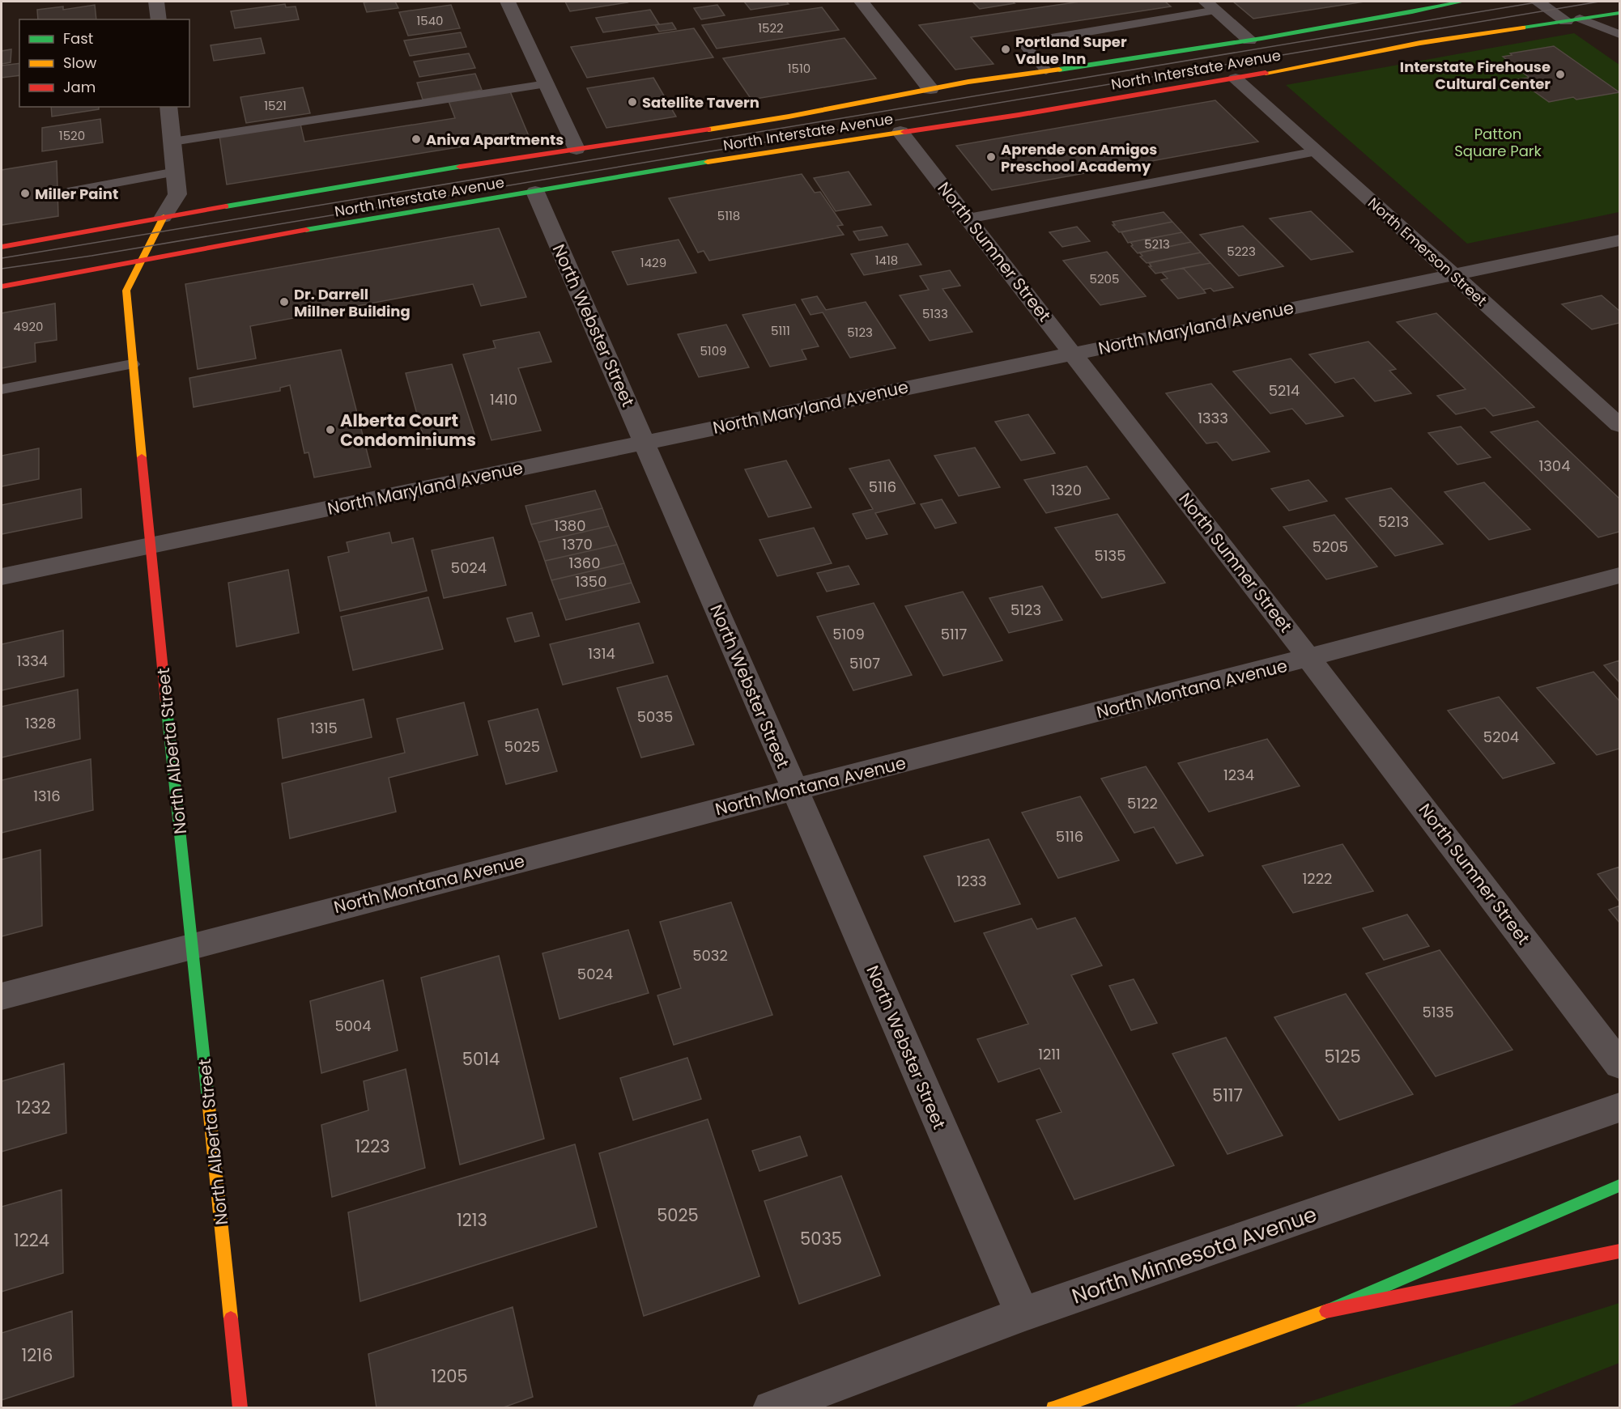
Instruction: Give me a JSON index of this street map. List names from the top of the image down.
{
  "streets": {
    "main road": ["North Interstate Avenue", "North Alberta Street"],
    "street": [
      "North Sumner Street",
      "North Emerson Street",
      "North Webster Street",
      "North Maryland Avenue",
      "North Montana Avenue",
      "North Minnesota Avenue"
    ]
  },
  "crossings": [
    ["North Interstate Avenue", "North Sumner Street"],
    ["North Interstate Avenue", "North Emerson Street"],
    ["North Interstate Avenue", "North Webster Street"],
    ["North Interstate Avenue", "North Alberta Street"],
    ["North Sumner Street", "North Maryland Avenue"],
    ["North Sumner Street", "North Montana Avenue"],
    ["North Emerson Street", "North Maryland Avenue"],
    ["North Webster Street", "North Maryland Avenue"],
    ["North Webster Street", "North Montana Avenue"],
    ["North Webster Street", "North Minnesota Avenue"],
    ["North Maryland Avenue", "North Alberta Street"],
    ["North Montana Avenue", "North Alberta Street"]
  ],
  "parks": ["Patton Square Park"],
  "places": [
    "Portland Super Value Inn",
    "Interstate Firehouse Cultural Center",
    "Satellite Tavern",
    "Aniva Apartments",
    "Aprende con Amigos Preschool Academy",
    "Miller Paint",
    "Dr. Darrell Millner Building",
    "Alberta Court Condominiums"
  ],
  "house_numbers": [
    "1540",
    "1522",
    "1510",
    "1521",
    "1520",
    "5118",
    "5213",
    "5223",
    "1418",
    "1429",
    "5205",
    "5133",
    "4920",
    "5111",
    "5123",
    "5109",
    "5214",
    "1410",
    "1333",
    "1304",
    "5116",
    "1320",
    "5213",
    "1380",
    "1370",
    "5205",
    "5135",
    "1360",
    "5024",
    "1350",
    "5123",
    "5109",
    "5117",
    "1314",
    "1334",
    "5107",
    "5035",
    "1328",
    "1315",
    "5204",
    "5025",
    "1234",
    "1316",
    "5122",
    "5116",
    "1222",
    "1233",
    "5032",
    "5024",
    "5135",
    "5004",
    "1211",
    "5125",
    "5014",
    "5117",
    "1232",
    "1223",
    "5025",
    "1213",
    "5035",
    "1224",
    "1216",
    "1205"
  ],
  "legend": ["Fast", "Slow", "Jam"]
}
